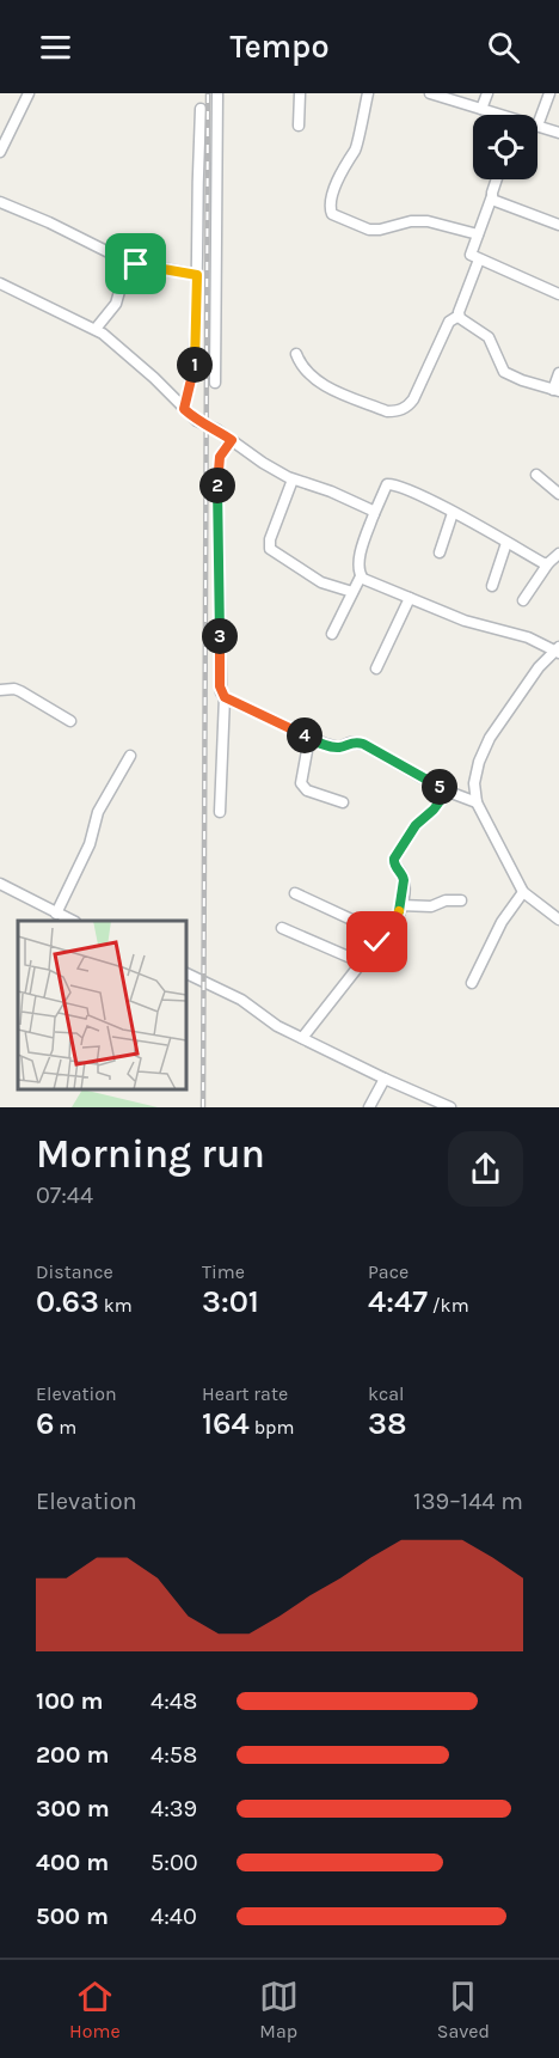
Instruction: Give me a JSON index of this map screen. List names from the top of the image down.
{
  "page": {
    "header": "Tempo",
    "pins": [
      "1",
      "2",
      "3",
      "4",
      "5"
    ],
    "heading": ["Morning run", "07:44"],
    "stats": [
      ["Distance", "0.63 km"],
      ["Time", "3:01"],
      ["Pace", "4:47 /km"],
      ["Elevation", "6 m"],
      ["Heart rate", "164 bpm"],
      ["kcal", "38"]
    ],
    "chart": ["Elevation", "139–144 m"],
    "list": [
      {
        "name": "100 m",
        "note": "4:48"
      },
      {
        "name": "200 m",
        "note": "4:58"
      },
      {
        "name": "300 m",
        "note": "4:39"
      },
      {
        "name": "400 m",
        "note": "5:00"
      },
      {
        "name": "500 m",
        "note": "4:40"
      }
    ],
    "tabs": ["Home", "Map", "Saved"]
  }
}
